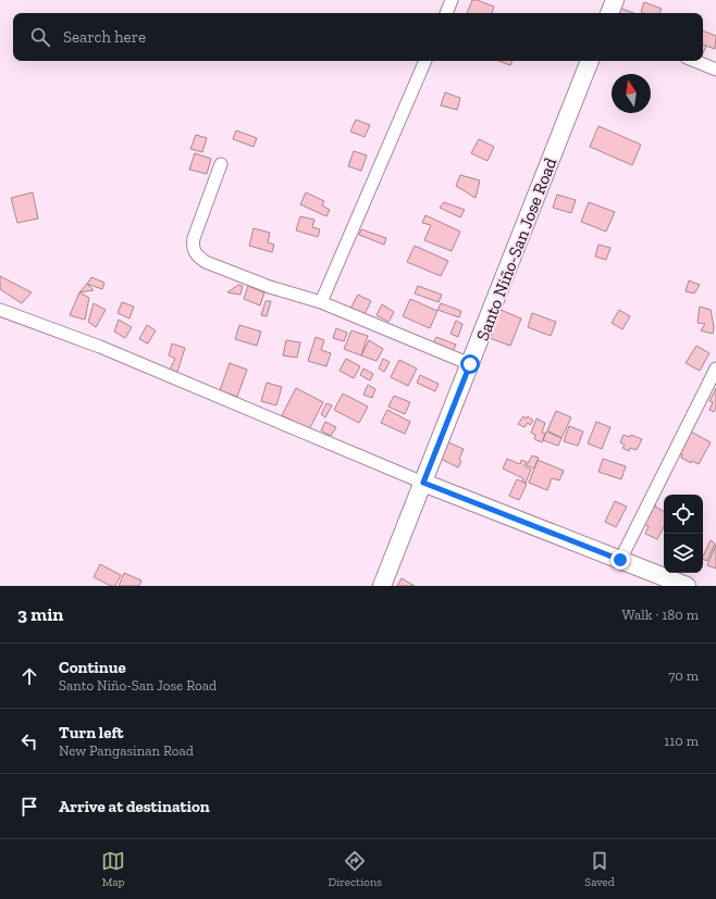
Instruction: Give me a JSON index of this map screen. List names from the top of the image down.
{
  "streets": {
    "main road": ["Santo Niño-San Jose Road"]
  },
  "north": "top",
  "page": {
    "search": "Search here",
    "heading": ["3 min", "Walk · 180 m"],
    "list": [
      ["Continue", "Santo Niño-San Jose Road", "70 m"],
      ["Turn left", "New Pangasinan Road", "110 m"],
      "Arrive at destination"
    ],
    "nav": ["Map", "Directions", "Saved"]
  }
}
